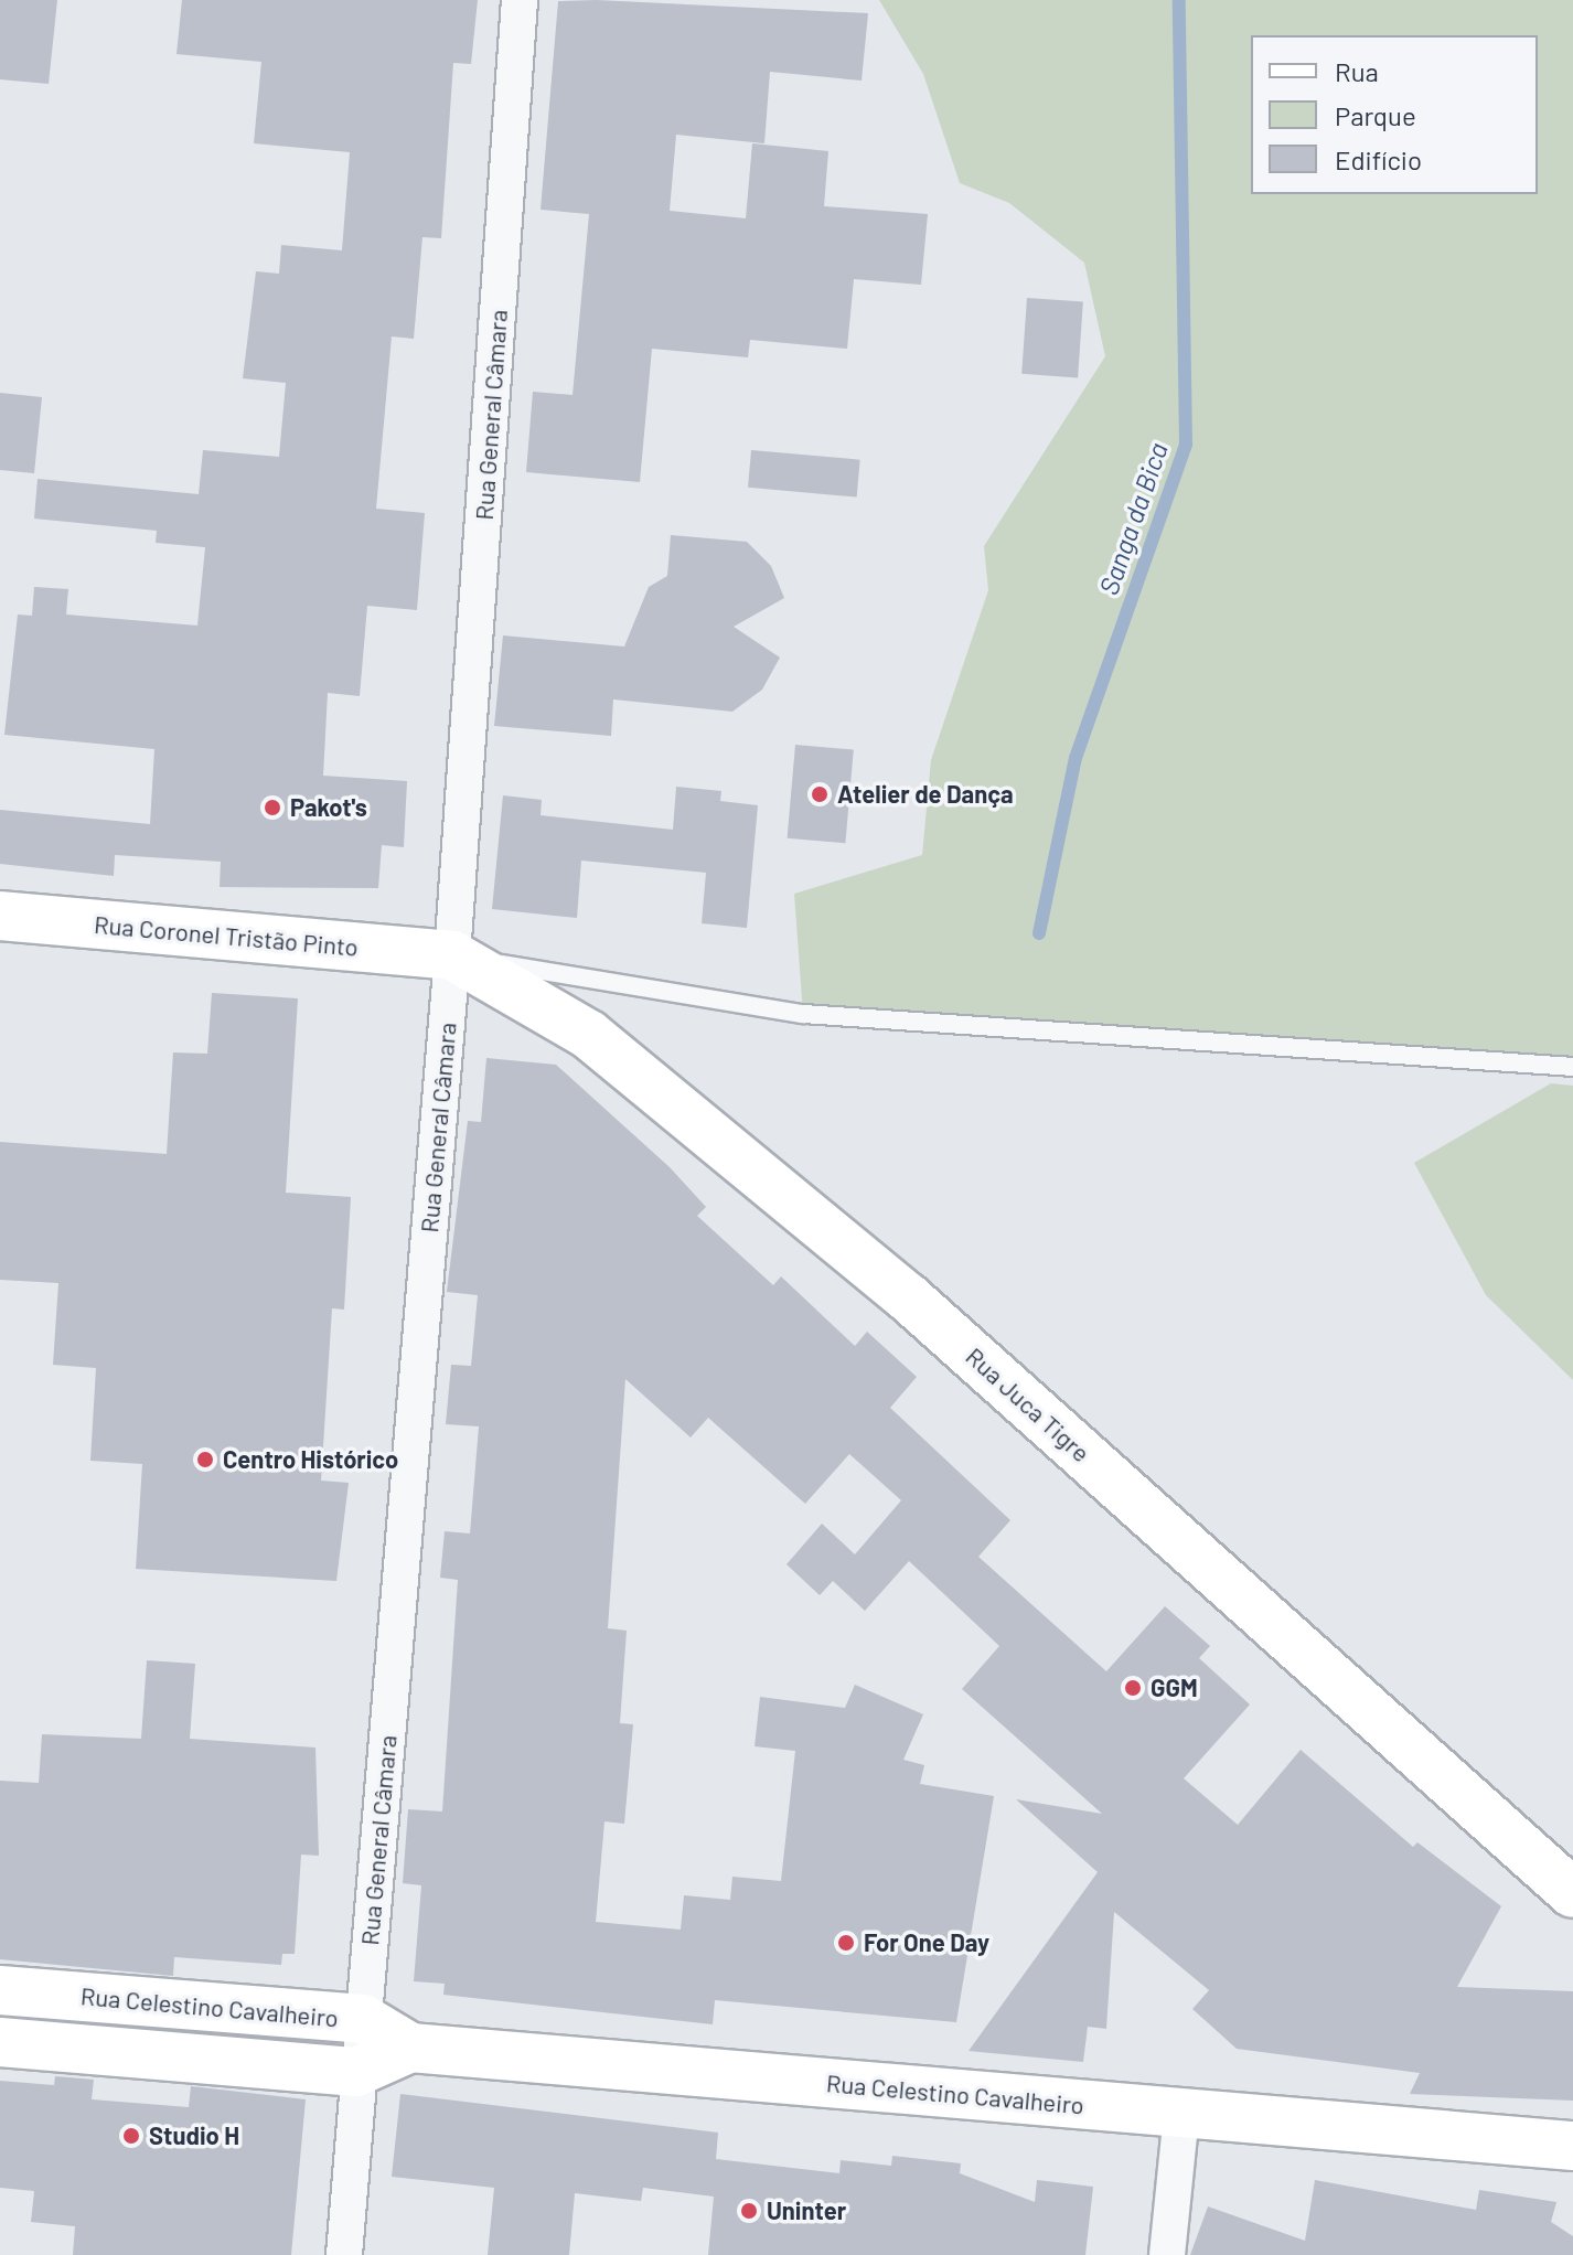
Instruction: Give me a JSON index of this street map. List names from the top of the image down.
{
  "streets": {
    "main road": ["Rua Coronel Tristão Pinto", "Rua Juca Tigre", "Rua Celestino Cavalheiro"],
    "street": ["Rua General Câmara"]
  },
  "crossings": [
    ["Rua General Câmara", "Rua Coronel Tristão Pinto"],
    ["Rua General Câmara", "Rua Juca Tigre"],
    ["Rua General Câmara", "Rua Celestino Cavalheiro"],
    ["Rua Coronel Tristão Pinto", "Rua Juca Tigre"]
  ],
  "water": ["Sanga da Bica"],
  "places": [
    "Atelier de Dança",
    "Pakot's",
    "Centro Histórico",
    "GGM",
    "For One Day",
    "Studio H",
    "Uninter"
  ],
  "legend": ["Rua", "Parque", "Edifício"]
}
